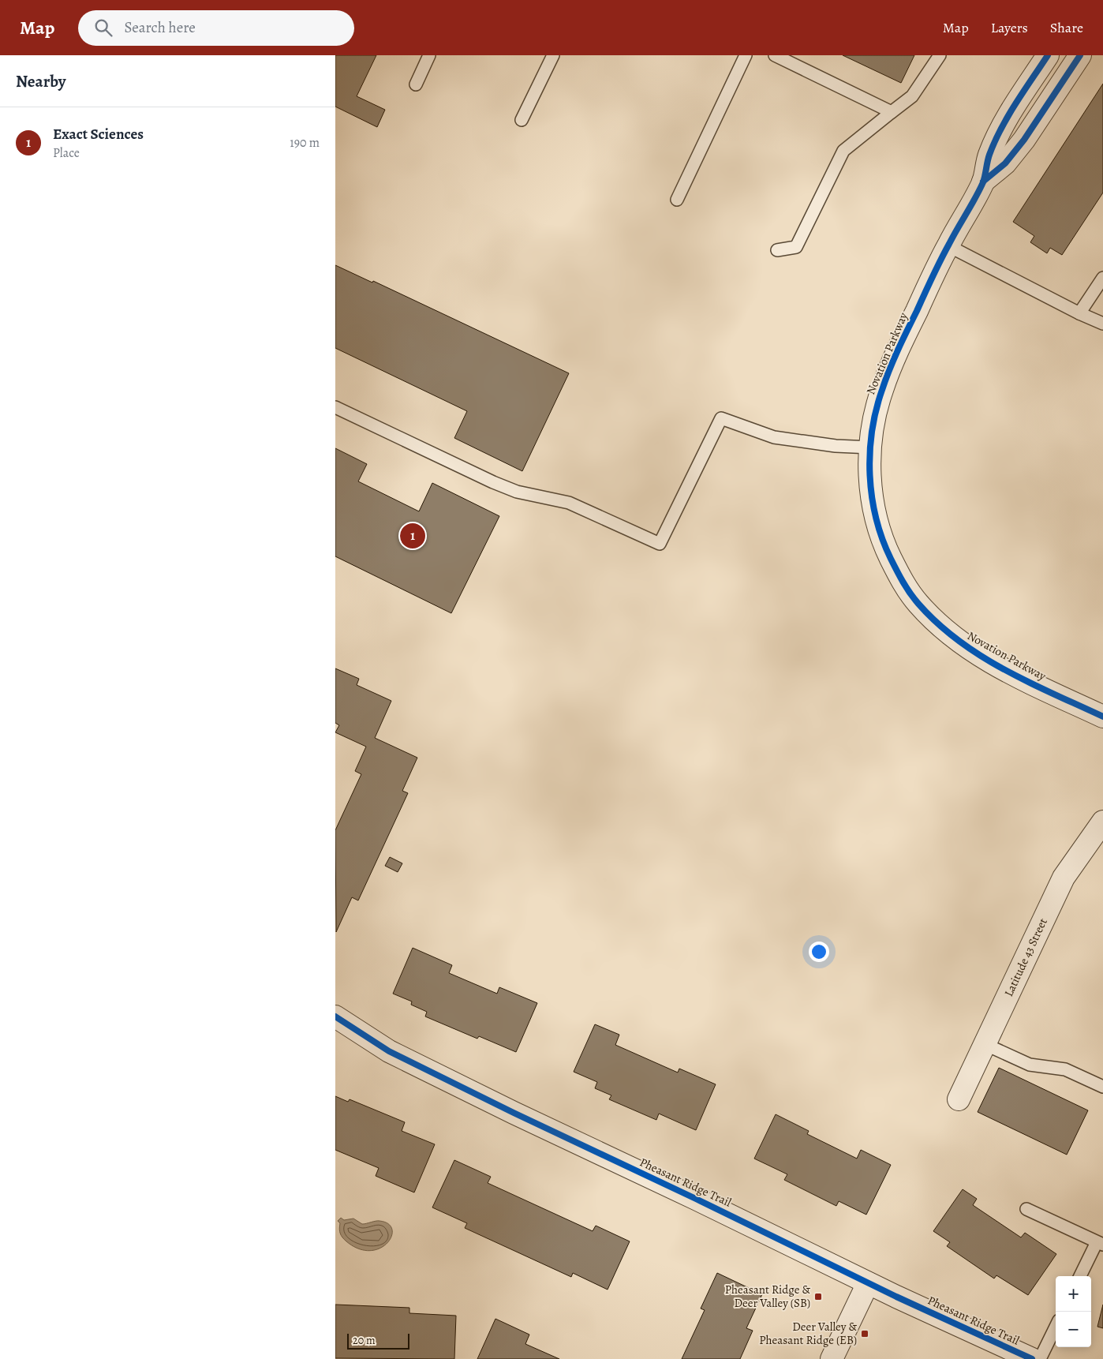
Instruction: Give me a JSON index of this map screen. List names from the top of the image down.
{
  "streets": {
    "street": ["Novation Parkway", "Latitude 43 Street", "Pheasant Ridge Trail"]
  },
  "places": {
    "transit": ["Pheasant Ridge & Deer Valley (SB)", "Deer Valley & Pheasant Ridge (EB)"]
  },
  "scale_bar": "20 m",
  "page": {
    "header": "Map",
    "search": "Search here",
    "nav": ["Map", "Layers", "Share"],
    "heading": "Nearby",
    "list": [
      {
        "mark": "1",
        "name": "Exact Sciences",
        "note": "Place",
        "value": "190 m"
      }
    ],
    "pins": "1",
    "map_buttons": ["+", "−"],
    "scale": "20 m"
  }
}
